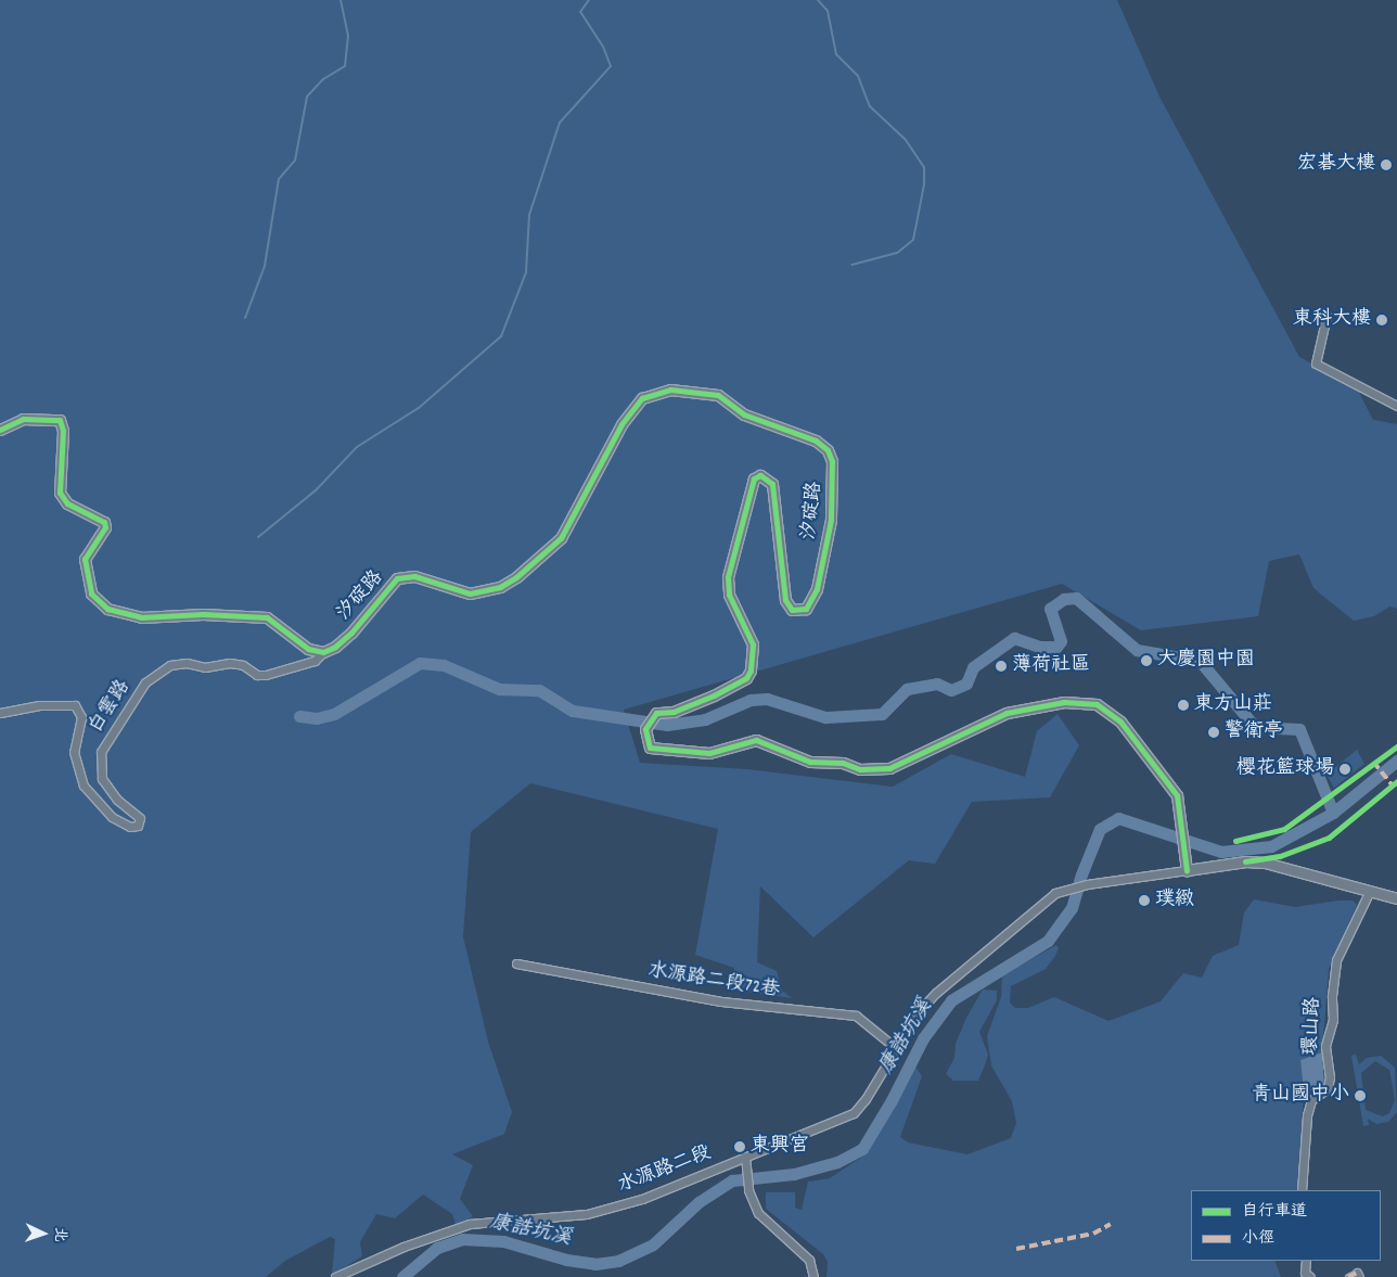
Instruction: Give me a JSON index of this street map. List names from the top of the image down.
{
  "streets": {
    "street": [
      "汐碇路",
      "白雲路",
      "水源路二段72巷",
      "環山路",
      "水源路二段"
    ]
  },
  "crossings": [
    ["汐碇路", "白雲路"],
    ["汐碇路", "水源路二段"],
    ["水源路二段72巷", "水源路二段"]
  ],
  "water": ["康誥坑溪"],
  "places": [
    "宏碁大樓",
    "東科大樓",
    "大慶園中園",
    "薄荷社區",
    "東方山莊",
    "警衛亭",
    "櫻花籃球場",
    "璞緻",
    "青山國中小",
    "東興宮"
  ],
  "legend": ["自行車道", "小徑"],
  "north": "right"
}
